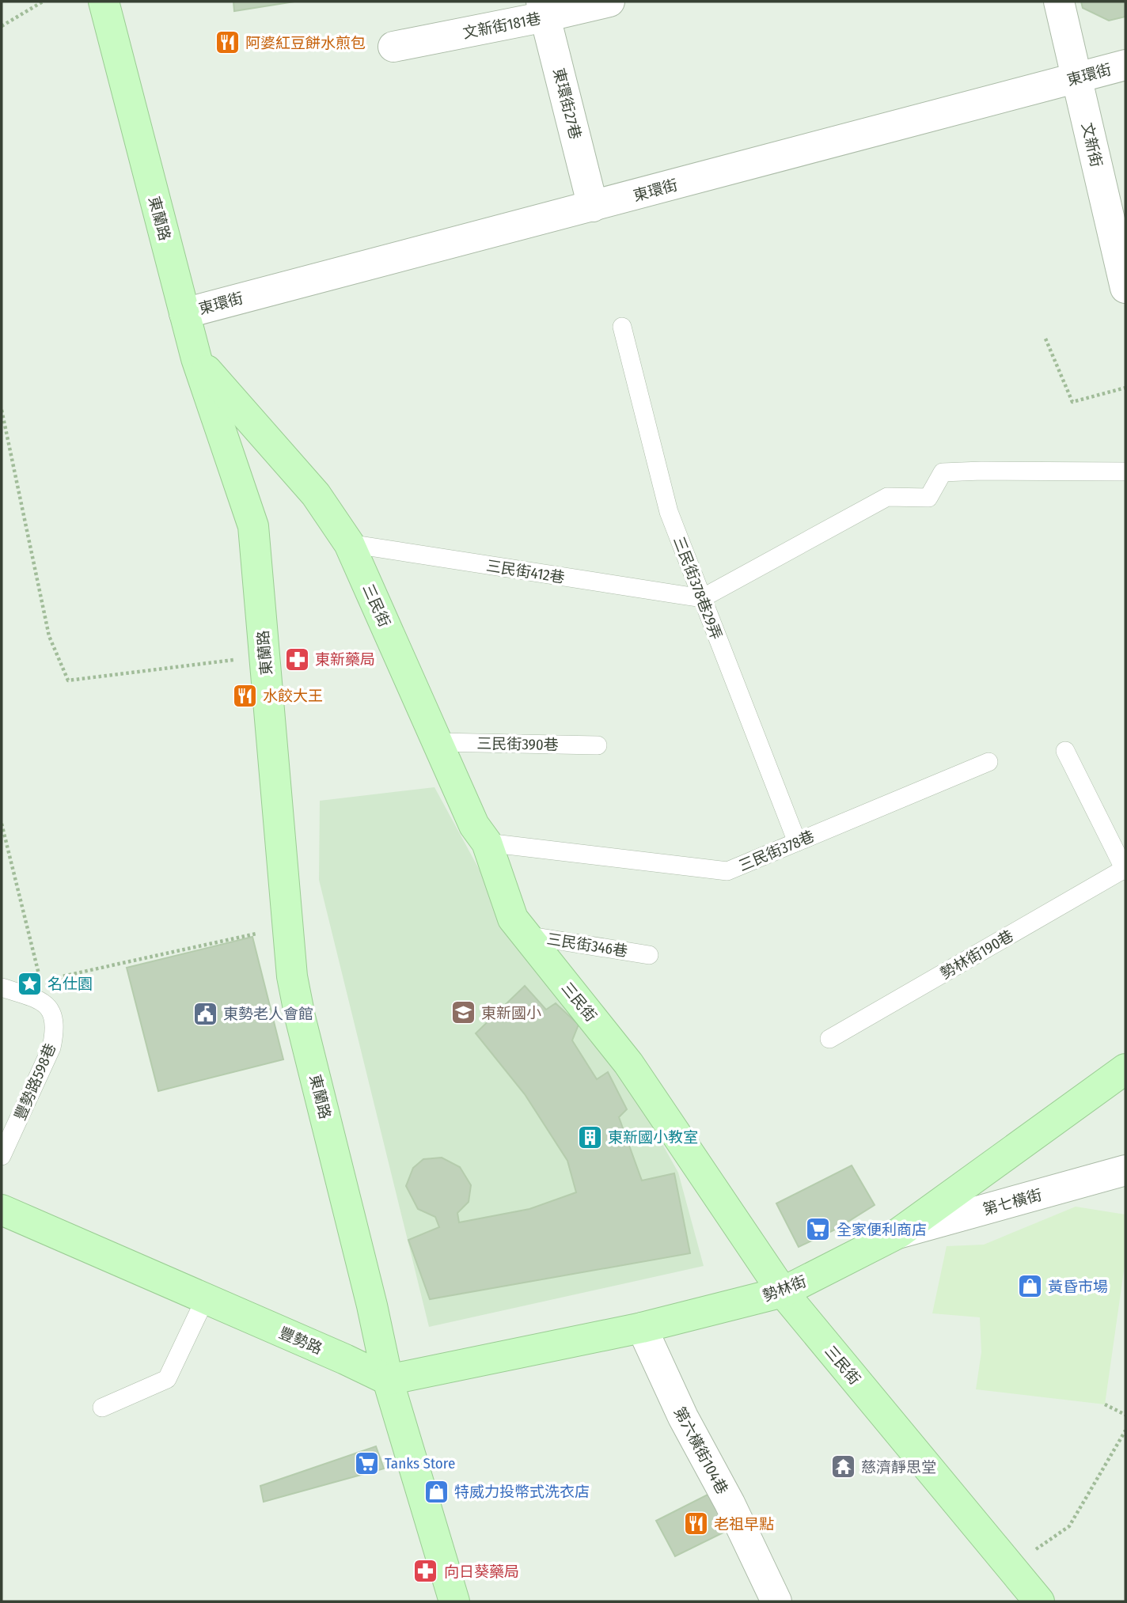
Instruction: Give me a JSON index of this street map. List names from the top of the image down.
{
  "streets": {
    "street": [
      "文新街181巷",
      "東環街",
      "東環街27巷",
      "文新街",
      "東蘭路",
      "三民街",
      "第七橫街",
      "勢林街",
      "豐勢路",
      "第六橫街104巷"
    ],
    "lane": [
      "三民街412巷",
      "三民街378巷29弄",
      "三民街390巷",
      "三民街378巷",
      "三民街346巷",
      "勢林街190巷",
      "豐勢路598巷"
    ]
  },
  "crossings": [
    ["文新街181巷", "東環街27巷"],
    ["東環街", "東環街27巷"],
    ["東環街", "文新街"],
    ["東環街", "東蘭路"],
    ["東蘭路", "三民街"],
    ["東蘭路", "勢林街"],
    ["東蘭路", "豐勢路"],
    ["三民街412巷", "三民街378巷29弄"],
    ["三民街412巷", "三民街"],
    ["三民街378巷29弄", "三民街378巷"],
    ["三民街", "三民街390巷"],
    ["三民街", "三民街378巷"],
    ["三民街", "三民街346巷"],
    ["三民街", "勢林街"],
    ["第七橫街", "勢林街"],
    ["勢林街", "豐勢路"],
    ["勢林街", "第六橫街104巷"]
  ],
  "places": {
    "restaurant": ["阿婆紅豆餅水煎包", "水餃大王", "老祖早點"],
    "pharmacy": ["東新藥局", "向日葵藥局"],
    "place": ["名仕園"],
    "school or university": ["東新國小"],
    "public building": ["東勢老人會館"],
    "building": ["東新國小教室"],
    "supermarket": ["全家便利商店", "Tanks Store"],
    "shop": ["黃昏市場", "特威力投幣式洗衣店"],
    "temple": ["慈濟靜思堂"]
  }
}
